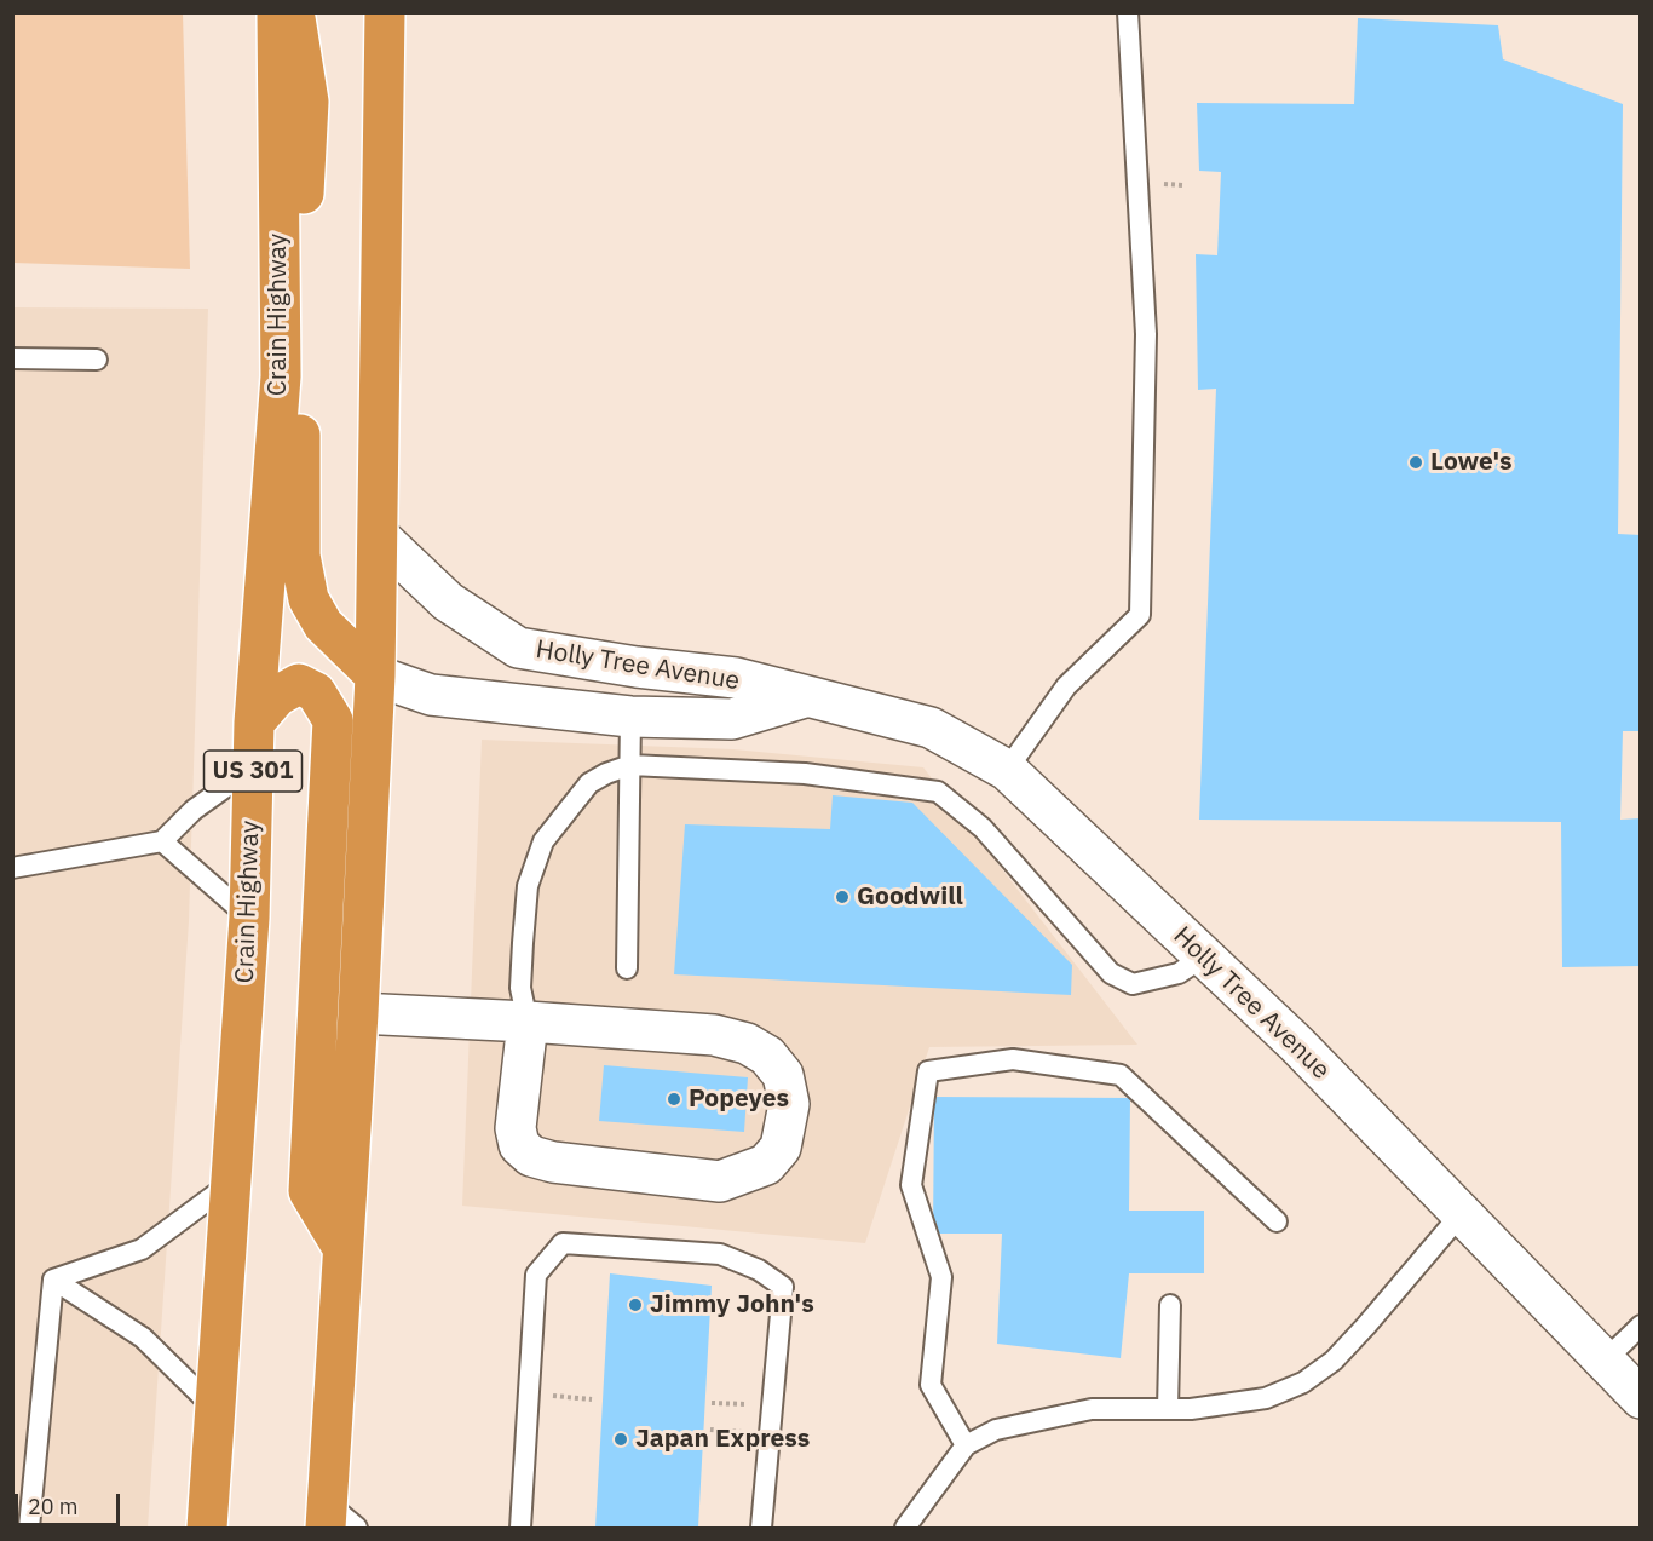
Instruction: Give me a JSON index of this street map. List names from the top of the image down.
{
  "streets": {
    "highway": ["Crain Highway", "US 301"],
    "street": ["Holly Tree Avenue"]
  },
  "places": [
    "Lowe's",
    "Goodwill",
    "Popeyes",
    "Jimmy John's",
    "Japan Express"
  ],
  "scale_bar": "20 m"
}
